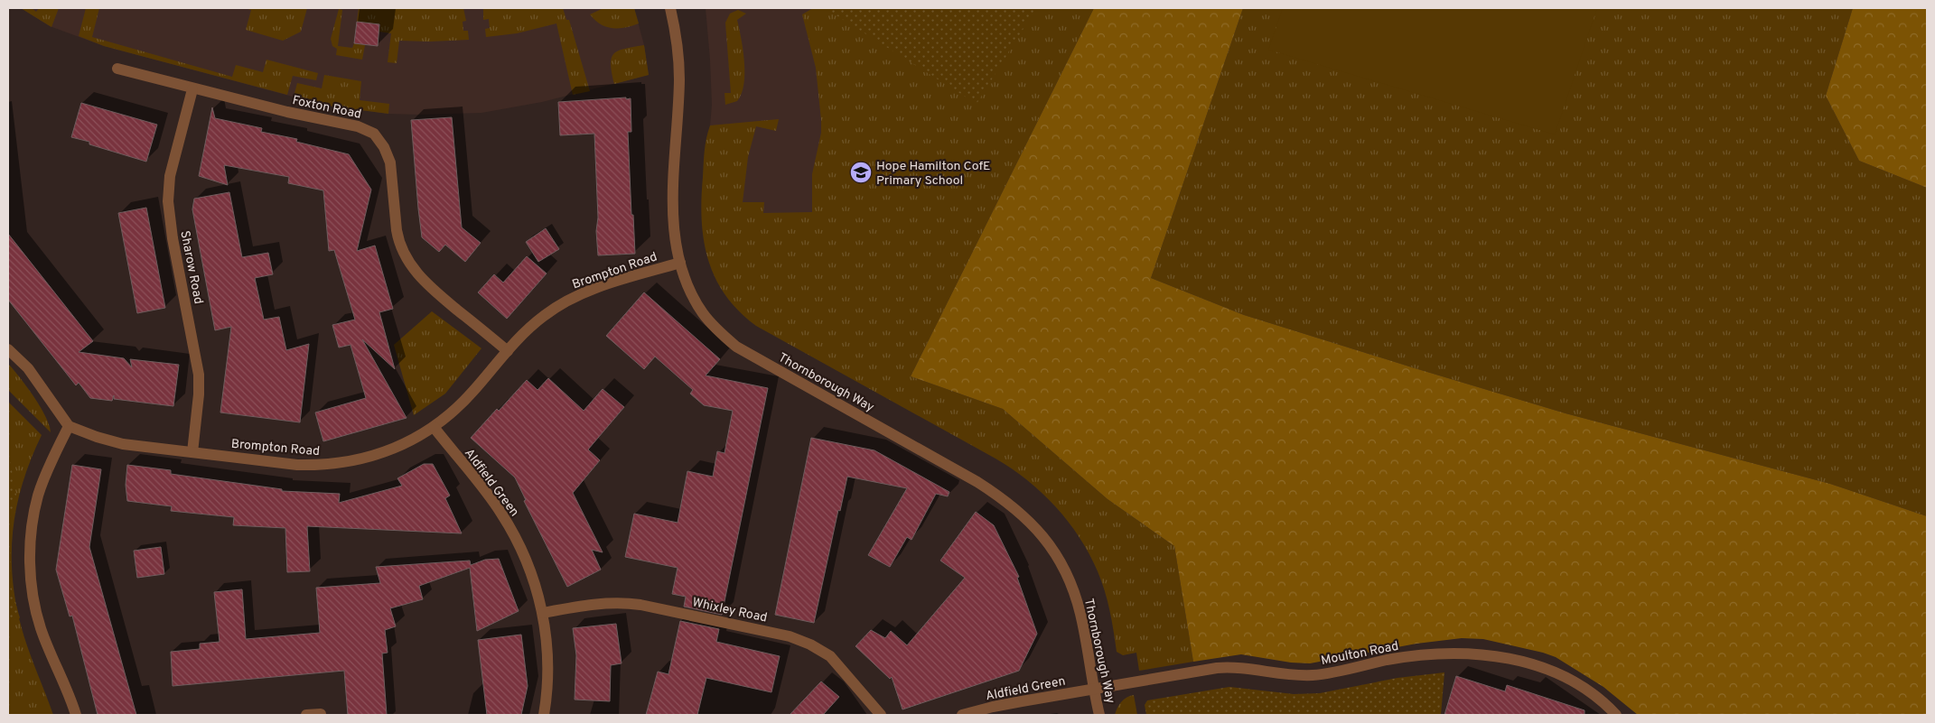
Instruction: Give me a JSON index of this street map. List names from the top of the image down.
{
  "streets": {
    "street": [
      "Foxton Road",
      "Sharow Road",
      "Brompton Road",
      "Thornborough Way",
      "Aldfield Green",
      "Whixley Road",
      "Moulton Road"
    ]
  },
  "crossings": [
    ["Foxton Road", "Sharow Road"],
    ["Foxton Road", "Brompton Road"],
    ["Sharow Road", "Brompton Road"],
    ["Brompton Road", "Thornborough Way"],
    ["Brompton Road", "Aldfield Green"],
    ["Thornborough Way", "Aldfield Green"],
    ["Thornborough Way", "Moulton Road"],
    ["Aldfield Green", "Whixley Road"],
    ["Aldfield Green", "Moulton Road"]
  ],
  "places": {
    "school or university": ["Hope Hamilton CofE Primary School"]
  }
}
